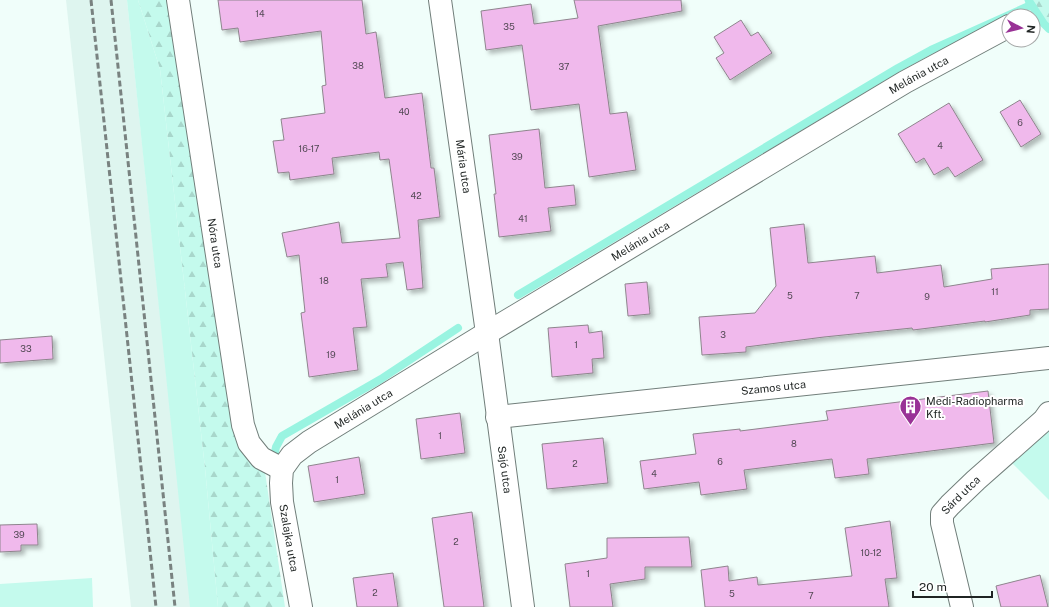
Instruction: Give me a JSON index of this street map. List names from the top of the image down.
{
  "streets": {
    "street": [
      "Melánia utca",
      "Mária utca",
      "Nóra utca",
      "Szamos utca",
      "Sajó utca",
      "Sárd utca",
      "Szalajka utca"
    ]
  },
  "crossings": [
    ["Melánia utca", "Mária utca"],
    ["Melánia utca", "Nóra utca"],
    ["Melánia utca", "Sajó utca"],
    ["Melánia utca", "Szalajka utca"],
    ["Mária utca", "Sajó utca"],
    ["Nóra utca", "Szalajka utca"],
    ["Szamos utca", "Sajó utca"]
  ],
  "places": {
    "building": ["Medi-Radiopharma Kft."]
  },
  "house_numbers": [
    "14",
    "35",
    "38",
    "37",
    "40",
    "6",
    "4",
    "16-17",
    "39",
    "42",
    "41",
    "18",
    "11",
    "5",
    "7",
    "9",
    "3",
    "1",
    "33",
    "19",
    "1",
    "8",
    "6",
    "2",
    "4",
    "1",
    "39",
    "2",
    "10-12",
    "1",
    "2",
    "5",
    "7"
  ],
  "scale_bar": "20 m",
  "north": "right"
}
